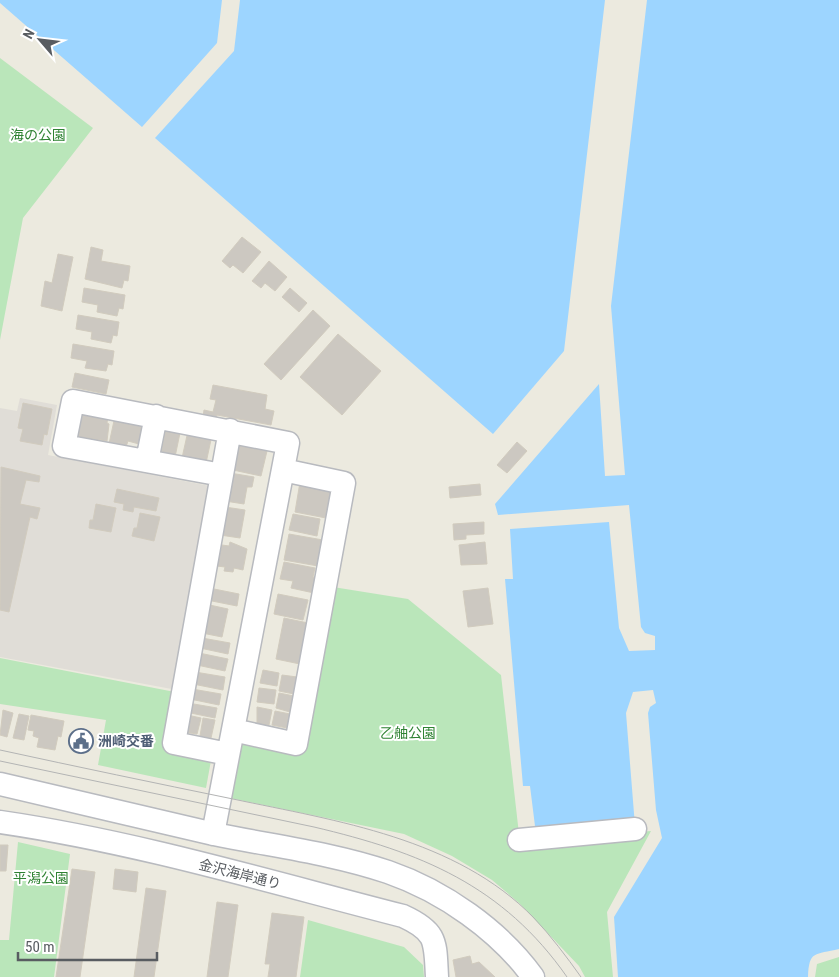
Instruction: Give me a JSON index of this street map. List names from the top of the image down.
{
  "streets": {
    "street": ["金沢海岸通り"]
  },
  "parks": ["海の公園", "乙舳公園", "平潟公園"],
  "places": {
    "public building": ["洲崎交番"]
  },
  "scale_bar": "50 m",
  "north": "top left"
}
